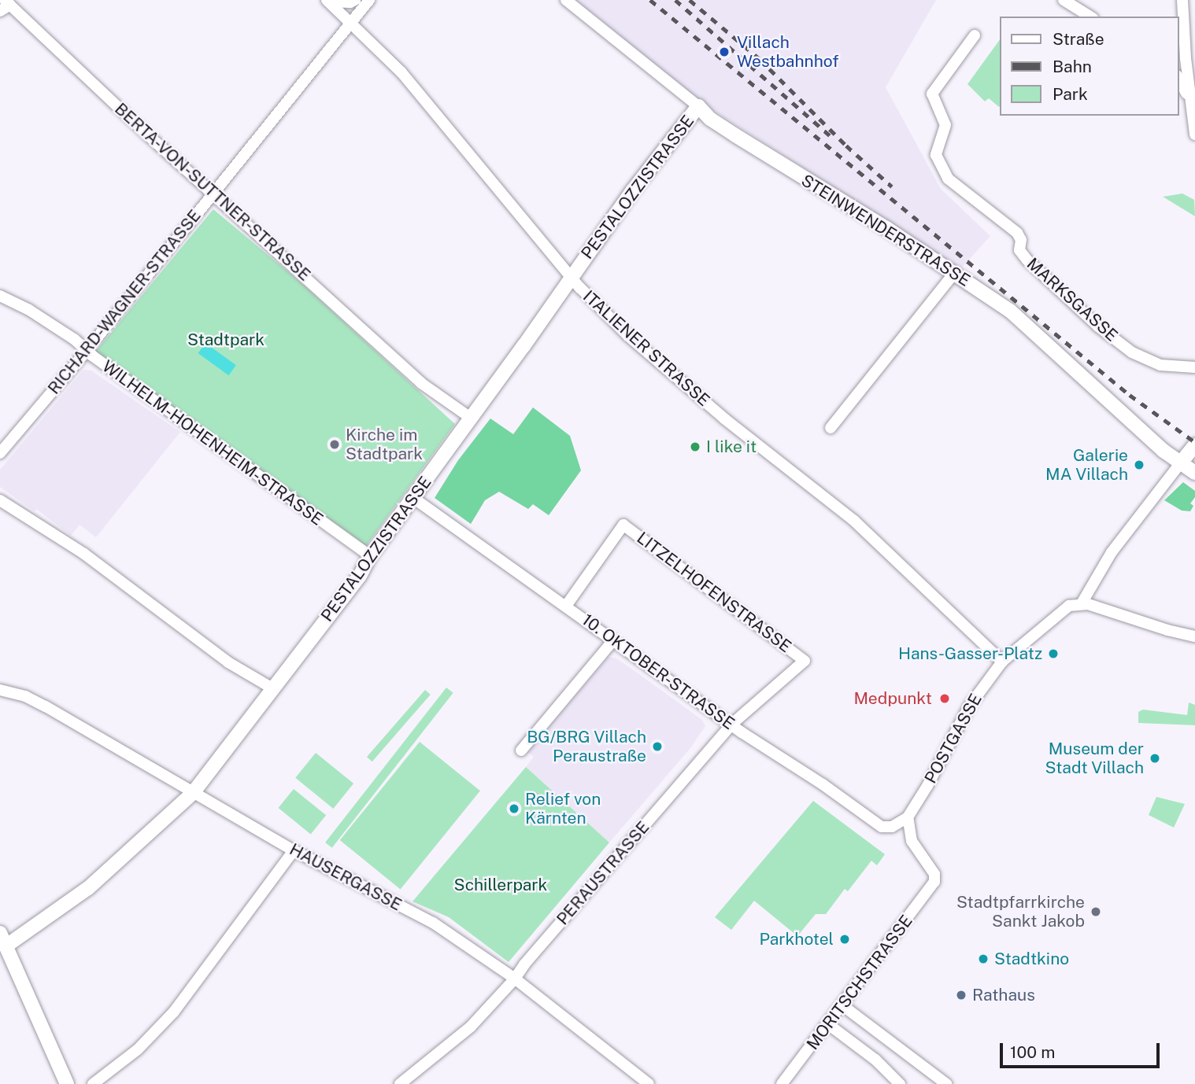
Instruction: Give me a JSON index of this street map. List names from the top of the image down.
{
  "streets": {
    "main road": ["PESTALOZZISTRASSE", "STEINWENDERSTRASSE"],
    "street": [
      "BERTA-VON-SUTTNER-STRASSE",
      "MARKSGASSE",
      "RICHARD-WAGNER-STRASSE",
      "ITALIENER STRASSE",
      "WILHELM-HOHENHEIM-STRASSE",
      "LITZELHOFENSTRASSE",
      "10. OKTOBER-STRASSE",
      "POSTGASSE",
      "PERAUSTRASSE",
      "HAUSERGASSE",
      "MORITSCHSTRASSE"
    ]
  },
  "crossings": [
    ["PESTALOZZISTRASSE", "BERTA-VON-SUTTNER-STRASSE"],
    ["PESTALOZZISTRASSE", "STEINWENDERSTRASSE"],
    ["PESTALOZZISTRASSE", "ITALIENER STRASSE"],
    ["PESTALOZZISTRASSE", "WILHELM-HOHENHEIM-STRASSE"],
    ["PESTALOZZISTRASSE", "10. OKTOBER-STRASSE"],
    ["PESTALOZZISTRASSE", "HAUSERGASSE"],
    ["BERTA-VON-SUTTNER-STRASSE", "RICHARD-WAGNER-STRASSE"],
    ["RICHARD-WAGNER-STRASSE", "ITALIENER STRASSE"],
    ["RICHARD-WAGNER-STRASSE", "WILHELM-HOHENHEIM-STRASSE"],
    ["ITALIENER STRASSE", "POSTGASSE"],
    ["LITZELHOFENSTRASSE", "10. OKTOBER-STRASSE"],
    ["LITZELHOFENSTRASSE", "PERAUSTRASSE"],
    ["10. OKTOBER-STRASSE", "POSTGASSE"],
    ["10. OKTOBER-STRASSE", "PERAUSTRASSE"],
    ["10. OKTOBER-STRASSE", "MORITSCHSTRASSE"],
    ["POSTGASSE", "MORITSCHSTRASSE"],
    ["PERAUSTRASSE", "HAUSERGASSE"]
  ],
  "parks": ["Stadtpark", "Schillerpark"],
  "places": [
    "Villach Westbahnhof",
    "Kirche im Stadtpark",
    "I like it",
    "Galerie MA Villach",
    "Hans-Gasser-Platz",
    "Medpunkt",
    "BG/BRG Villach Peraustraße",
    "Museum der Stadt Villach",
    "Relief von Kärnten",
    "Stadtpfarrkirche Sankt Jakob",
    "Parkhotel",
    "Stadtkino",
    "Rathaus"
  ],
  "legend": ["Straße", "Bahn", "Park"],
  "scale_bar": "100 m"
}
